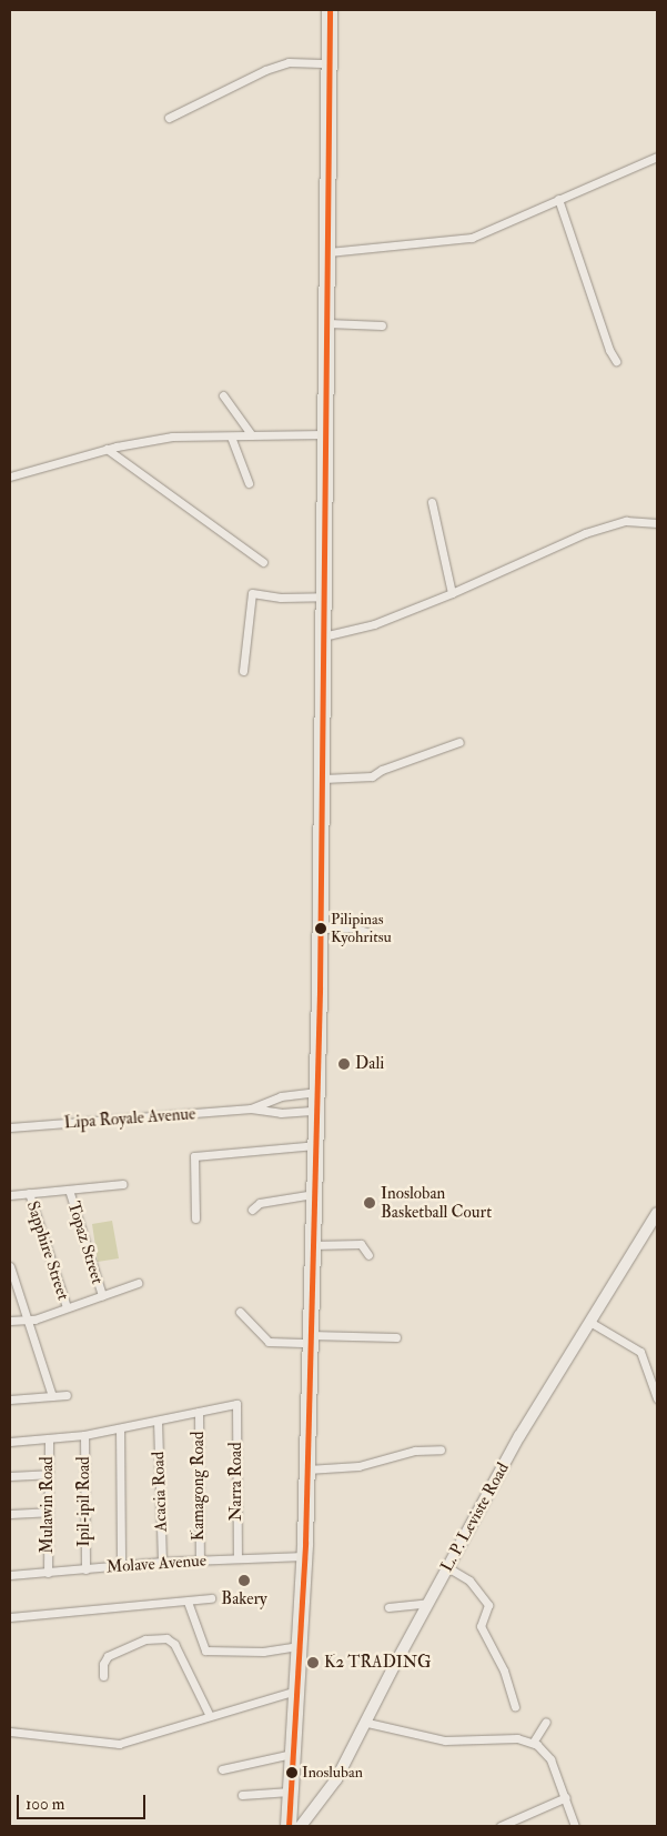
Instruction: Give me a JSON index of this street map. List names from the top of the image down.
{
  "streets": {
    "main road": ["L. P. Leviste Road"],
    "street": [
      "Lipa Royale Avenue",
      "Topaz Street",
      "Sapphire Street",
      "Narra Road",
      "Kamagong Road",
      "Acacia Road",
      "Ipil-ipil Road",
      "Mulawin Road",
      "Molave Avenue"
    ]
  },
  "crossings": [
    ["Narra Road", "Kamagong Road"],
    ["Narra Road", "Molave Avenue"],
    ["Kamagong Road", "Molave Avenue"],
    ["Acacia Road", "Molave Avenue"],
    ["Ipil-ipil Road", "Molave Avenue"],
    ["Mulawin Road", "Molave Avenue"]
  ],
  "places": [
    "Pilipinas Kyohritsu",
    "Dali",
    "Inosloban Basketball Court",
    "Bakery",
    "K2 TRADING",
    "Inosluban"
  ],
  "scale_bar": "100 m"
}
